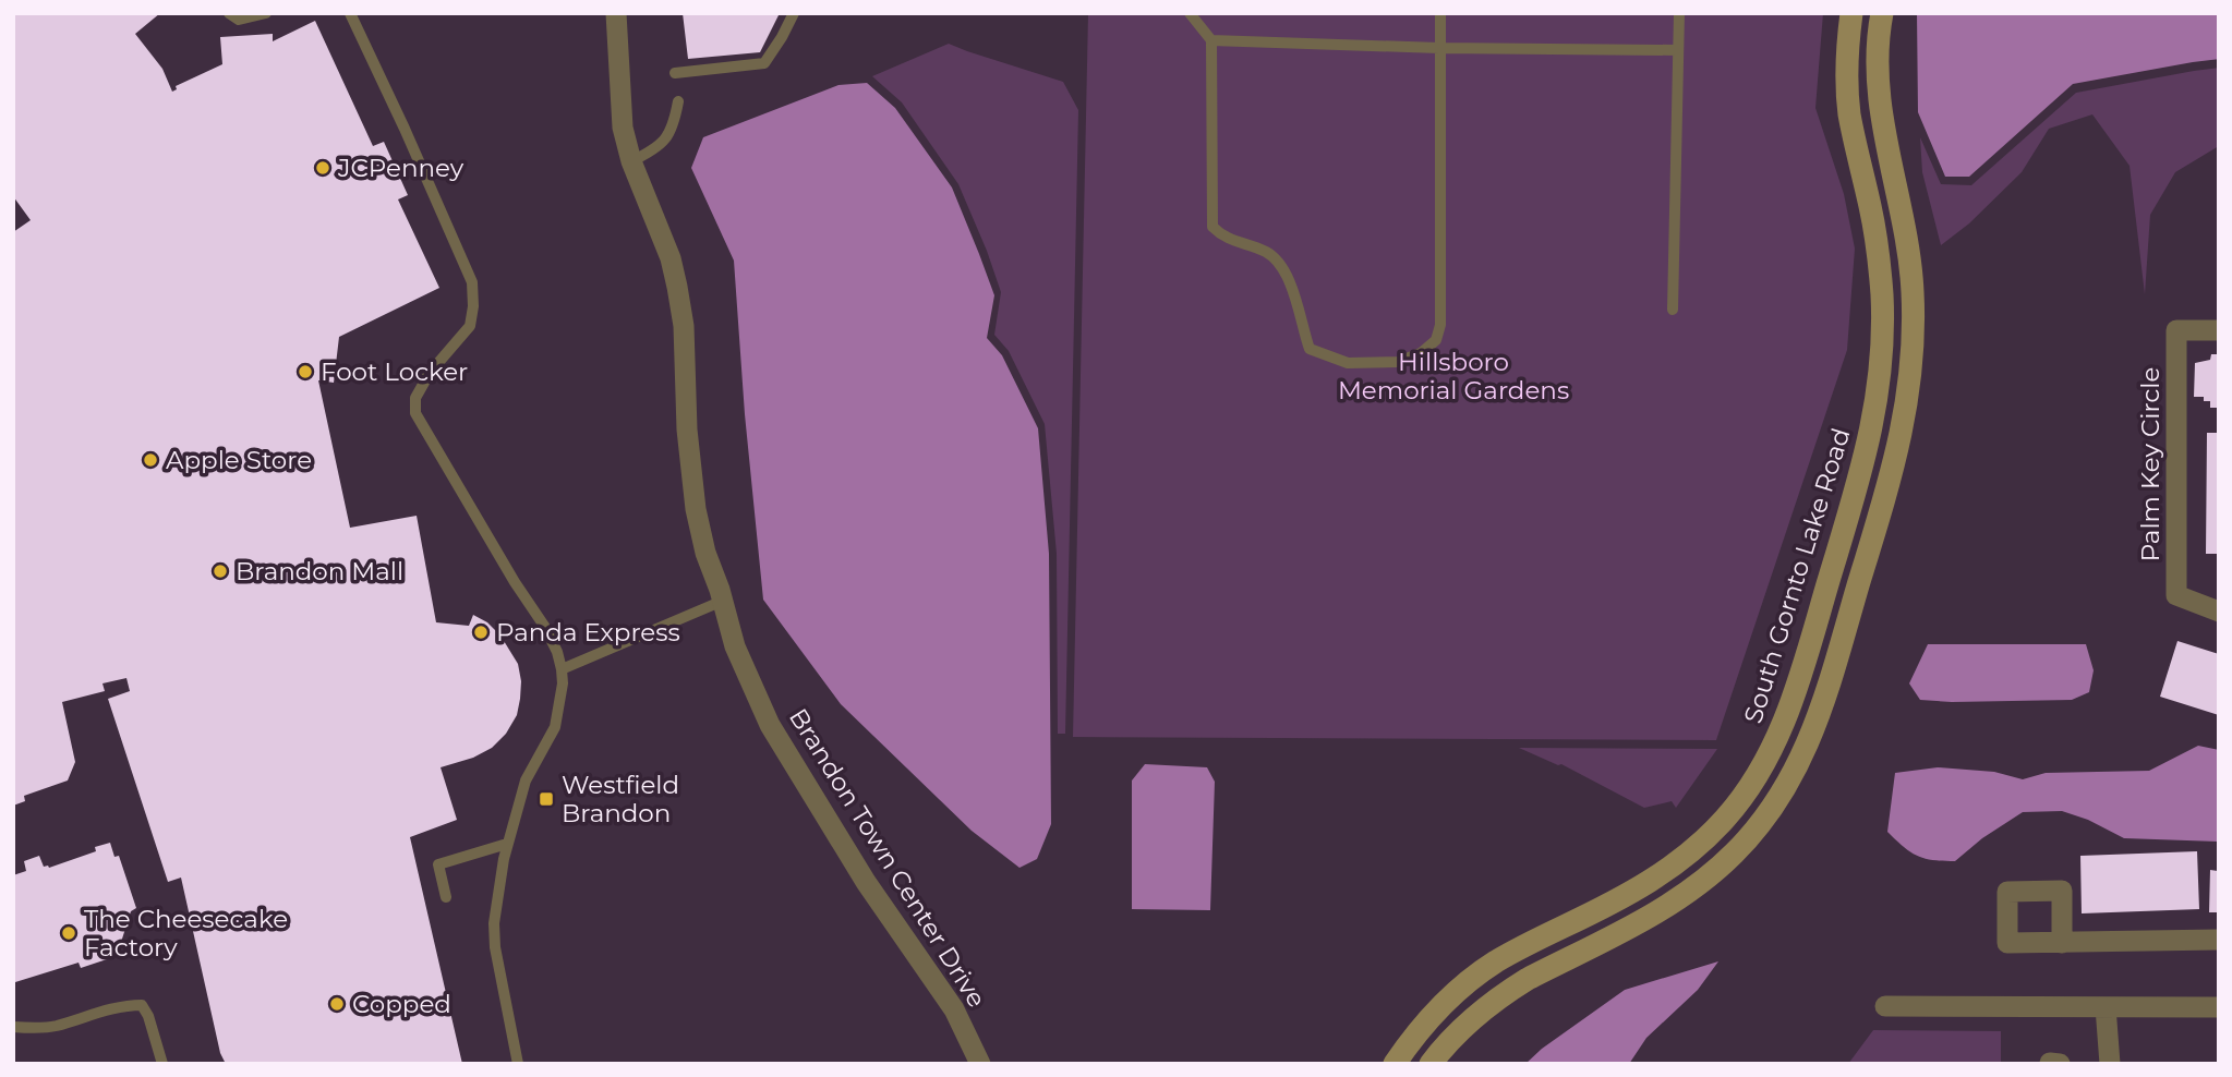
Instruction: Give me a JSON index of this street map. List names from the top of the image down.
{
  "streets": {
    "street": ["Palm Key Circle", "South Gornto Lake Road", "Brandon Town Center Drive"]
  },
  "parks": ["Hillsboro Memorial Gardens"],
  "places": {
    "other": [
      "JCPenney",
      "Foot Locker",
      "Apple Store",
      "Brandon Mall",
      "Panda Express",
      "The Cheesecake Factory",
      "Copped"
    ],
    "transit": ["Westfield Brandon"]
  }
}
